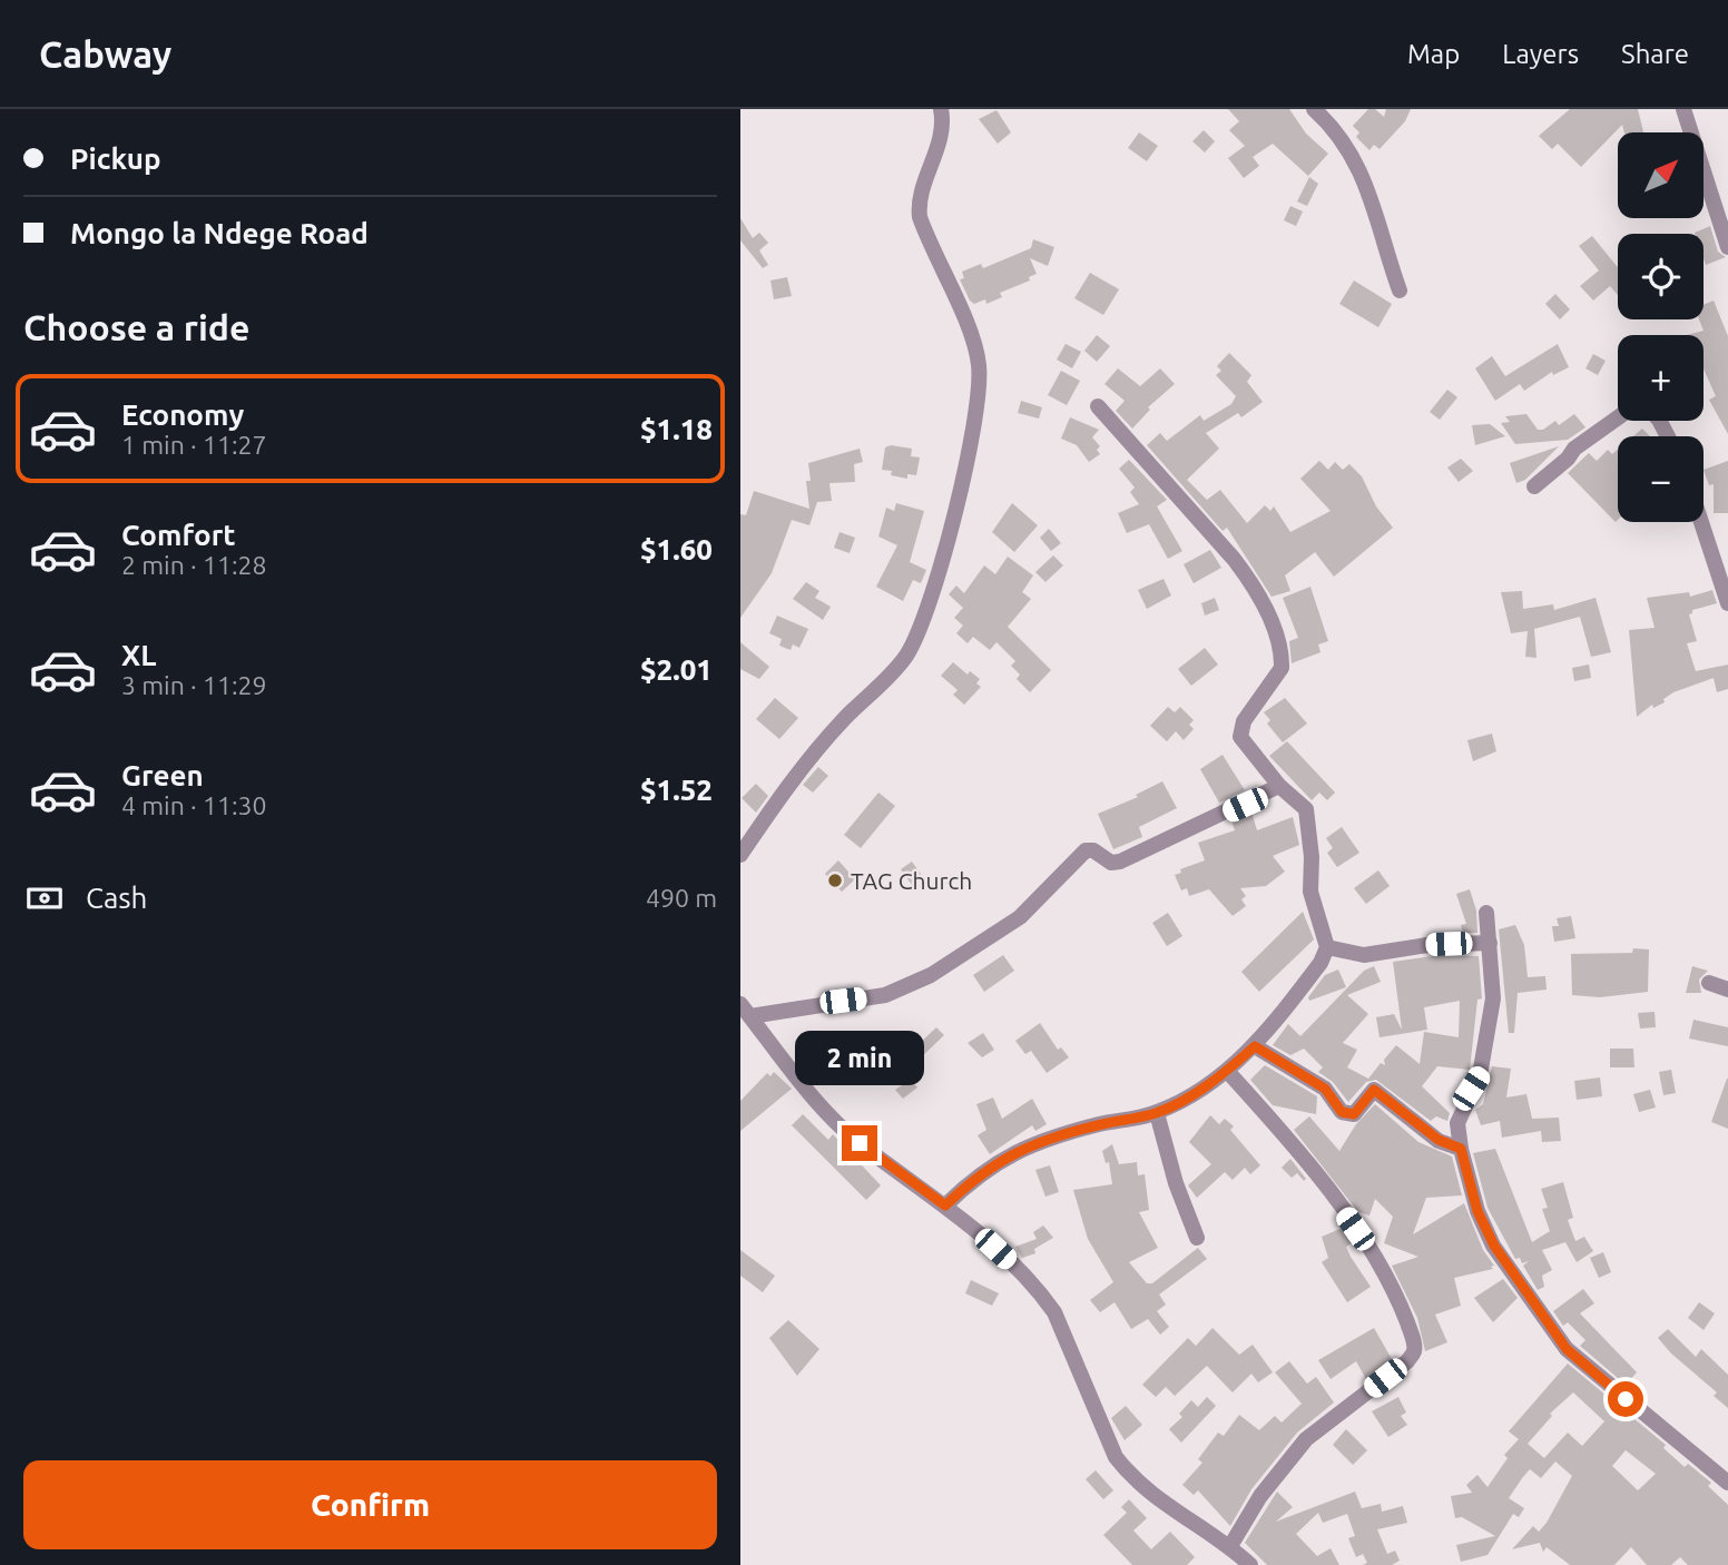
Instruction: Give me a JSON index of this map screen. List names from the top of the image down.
{
  "places": ["TAG Church"],
  "north": "top right",
  "page": {
    "header": "Cabway",
    "nav": ["Map", "Layers", "Share"],
    "banner": ["Pickup", "Mongo la Ndege Road"],
    "map_buttons": ["+", "−"],
    "heading": "Choose a ride",
    "list": [
      {
        "name": "Economy",
        "note": "1 min · 11:27",
        "value": "$1.18"
      },
      {
        "name": "Comfort",
        "note": "2 min · 11:28",
        "value": "$1.60"
      },
      {
        "name": "XL",
        "note": "3 min · 11:29",
        "value": "$2.01"
      },
      {
        "name": "Green",
        "note": "4 min · 11:30",
        "value": "$1.52"
      }
    ],
    "pay": ["Cash", "490 m"],
    "bubble": "2 min",
    "buttons": "Confirm"
  }
}
